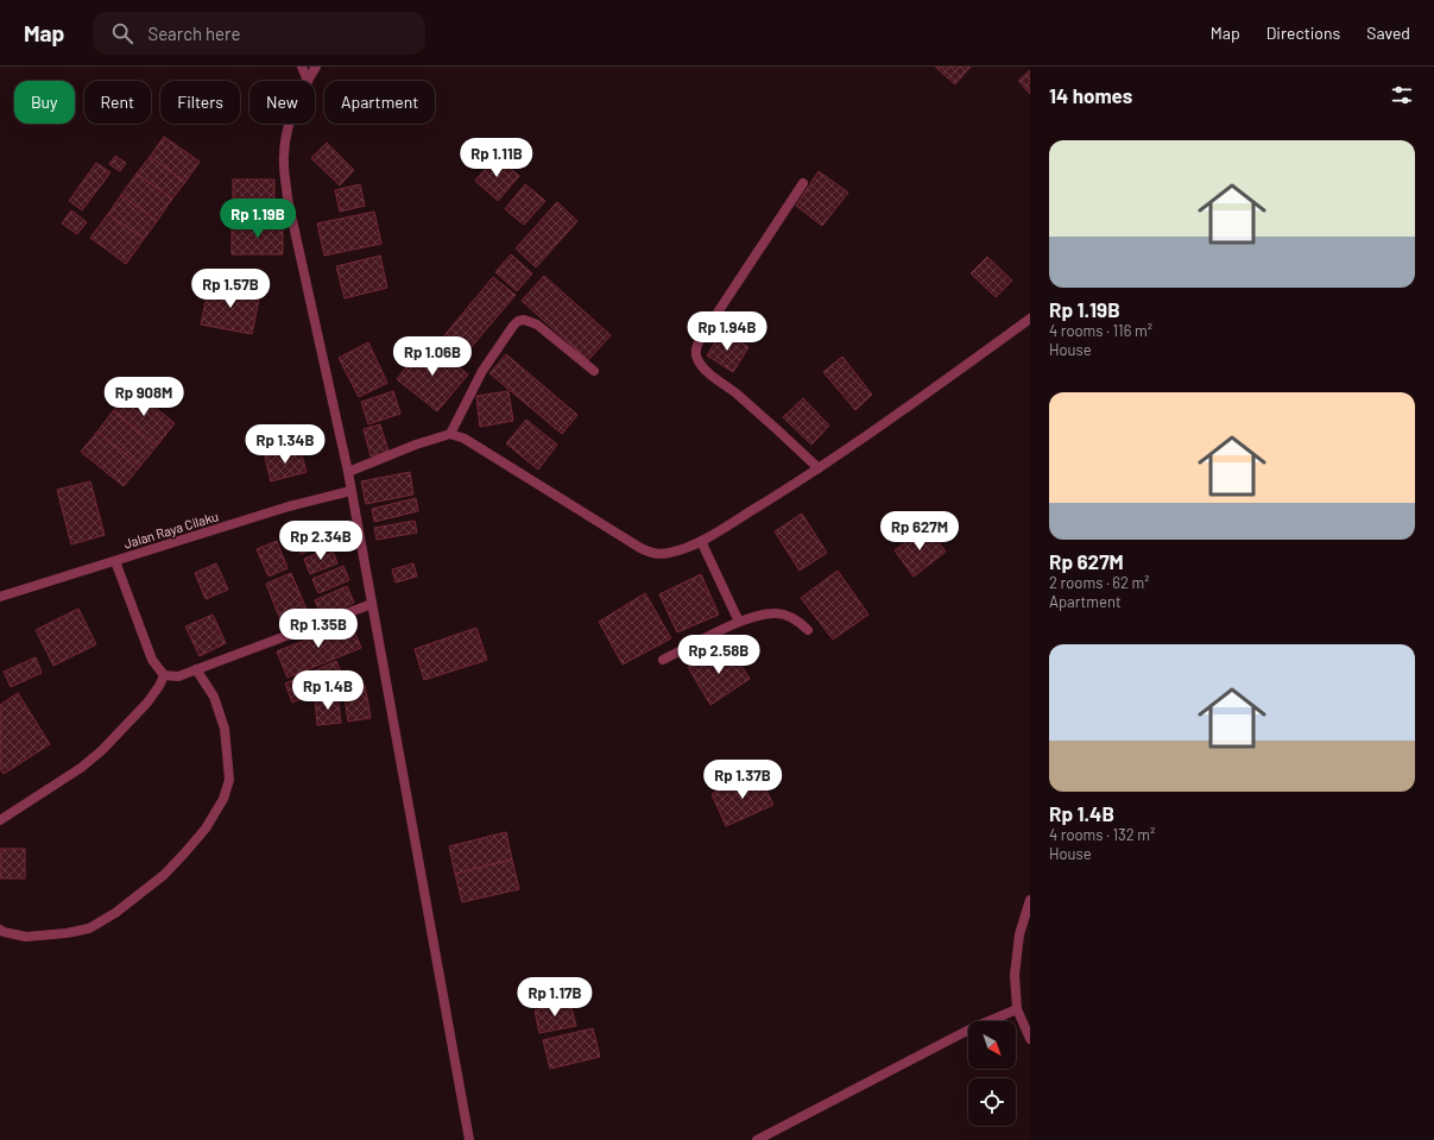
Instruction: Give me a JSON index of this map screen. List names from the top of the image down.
{
  "streets": {
    "street": ["Jalan Raya Cilaku"]
  },
  "north": "bottom right",
  "page": {
    "header": "Map",
    "search": "Search here",
    "nav": ["Map", "Directions", "Saved"],
    "heading": "14 homes",
    "chip": [
      "Buy",
      "Rent",
      "Filters",
      "New",
      "Apartment"
    ],
    "list": [
      {
        "name": "Rp 1.19B",
        "note": "4 rooms · 116 m² · House"
      },
      {
        "name": "Rp 627M",
        "note": "2 rooms · 62 m² · Apartment"
      },
      {
        "name": "Rp 1.4B",
        "note": "4 rooms · 132 m² · House"
      }
    ],
    "price": [
      "Rp 1.11B",
      "Rp 1.19B",
      "Rp 1.57B",
      "Rp 1.94B",
      "Rp 1.06B",
      "Rp 908M",
      "Rp 1.34B",
      "Rp 627M",
      "Rp 2.34B",
      "Rp 1.35B",
      "Rp 2.58B",
      "Rp 1.4B",
      "Rp 1.37B",
      "Rp 1.17B"
    ]
  }
}
